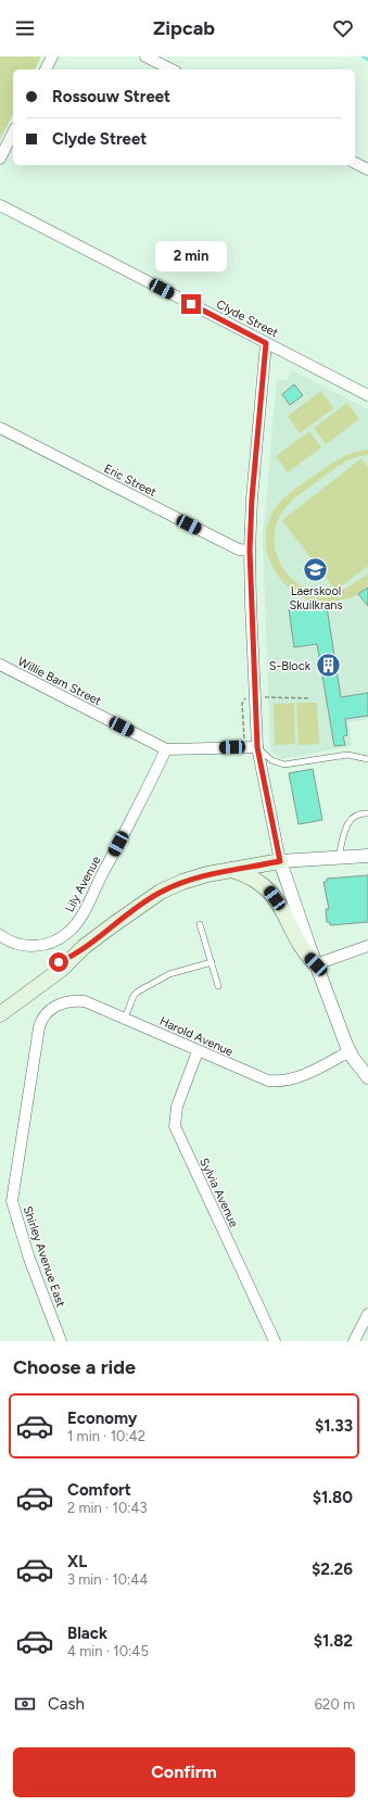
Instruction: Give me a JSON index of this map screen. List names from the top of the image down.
{
  "streets": {
    "street": [
      "Clyde Street",
      "Eric Street",
      "Willie Bam Street",
      "Lily Avenue",
      "Harold Avenue",
      "Sylvia Avenue",
      "Shirley Avenue East"
    ]
  },
  "crossings": [
    ["Willie Bam Street", "Lily Avenue"],
    ["Harold Avenue", "Sylvia Avenue"],
    ["Harold Avenue", "Shirley Avenue East"]
  ],
  "places": {
    "school or university": ["Laerskool Skuilkrans"],
    "building": ["S-Block"]
  },
  "page": {
    "header": "Zipcab",
    "banner": ["Rossouw Street", "Clyde Street"],
    "bubble": "2 min",
    "heading": "Choose a ride",
    "list": [
      {
        "name": "Economy",
        "note": "1 min · 10:42",
        "value": "$1.33"
      },
      {
        "name": "Comfort",
        "note": "2 min · 10:43",
        "value": "$1.80"
      },
      {
        "name": "XL",
        "note": "3 min · 10:44",
        "value": "$2.26"
      },
      {
        "name": "Black",
        "note": "4 min · 10:45",
        "value": "$1.82"
      }
    ],
    "pay": ["Cash", "620 m"],
    "buttons": "Confirm"
  }
}
